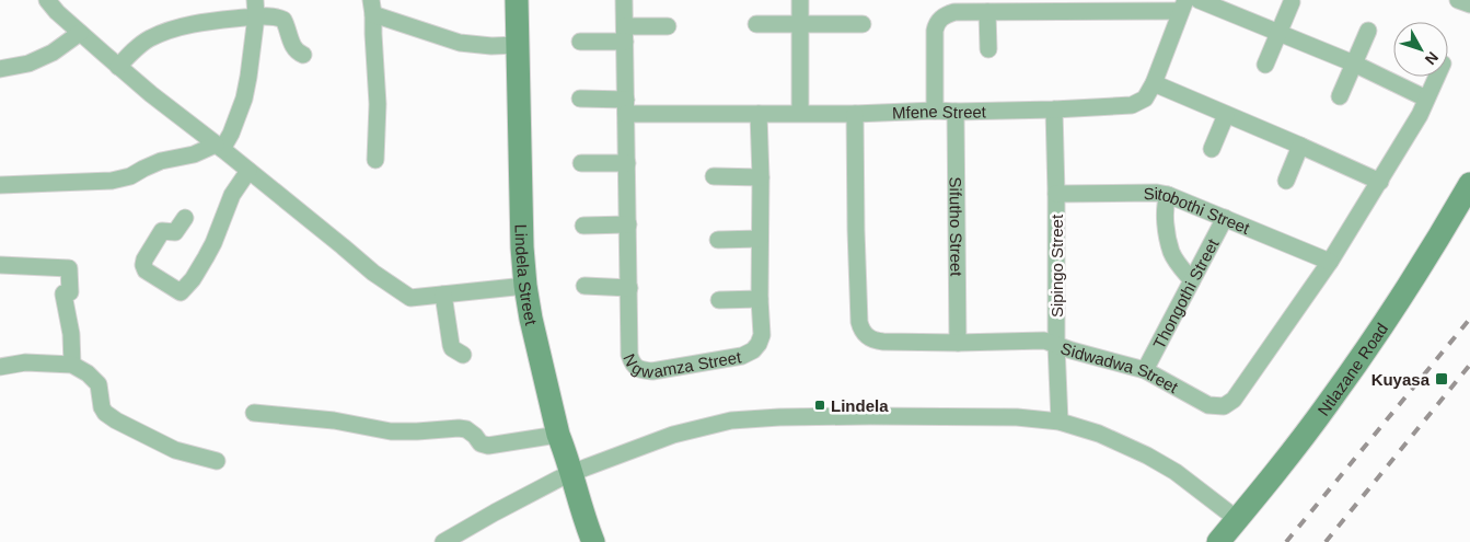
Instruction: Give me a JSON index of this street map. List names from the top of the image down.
{
  "streets": {
    "street": [
      "Mfene Street",
      "Sitobothi Street",
      "Sifutho Street",
      "Sipingo Street",
      "Lindela Street",
      "Thongothi Street",
      "Ngwamza Street",
      "Sidwadwa Street",
      "Ntlazane Road"
    ]
  },
  "crossings": [
    ["Mfene Street", "Sifutho Street"],
    ["Mfene Street", "Sipingo Street"],
    ["Mfene Street", "Ngwamza Street"],
    ["Mfene Street", "Sidwadwa Street"],
    ["Sitobothi Street", "Sipingo Street"],
    ["Sitobothi Street", "Thongothi Street"],
    ["Sitobothi Street", "Sidwadwa Street"],
    ["Sifutho Street", "Sidwadwa Street"],
    ["Sipingo Street", "Sidwadwa Street"],
    ["Thongothi Street", "Sidwadwa Street"]
  ],
  "places": {
    "transit": ["Kuyasa", "Lindela"]
  },
  "north": "bottom right"
}
